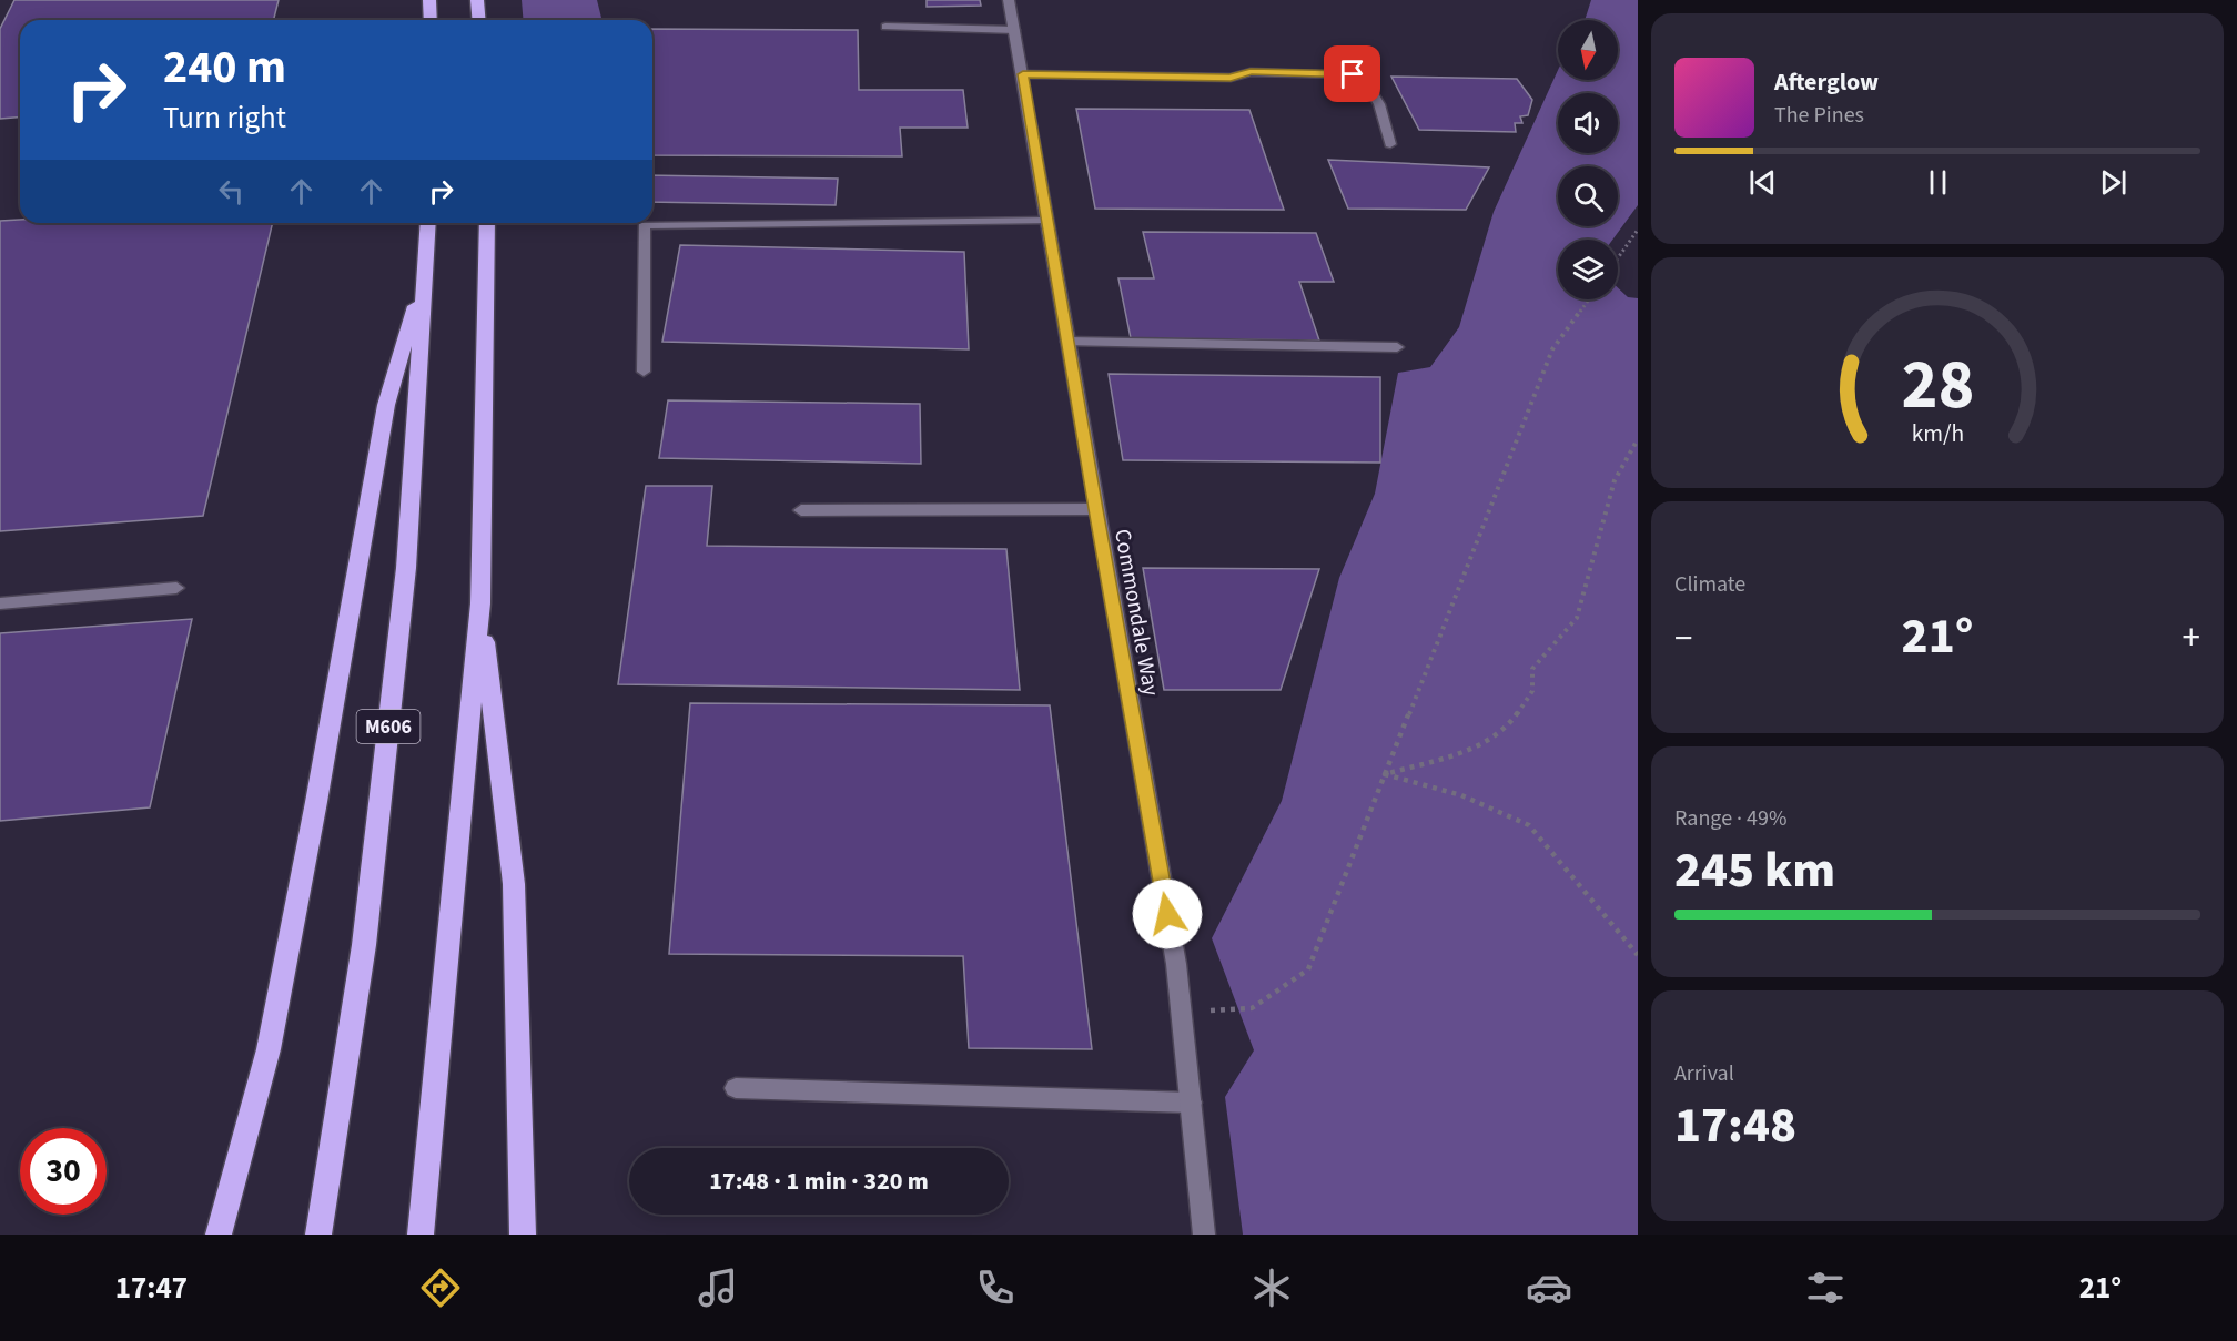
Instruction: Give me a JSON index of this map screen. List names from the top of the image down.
{
  "streets": {
    "highway": ["M606"],
    "street": ["Commondale Way"]
  },
  "north": "bottom",
  "page": {
    "turn": ["240 m", "Turn right"],
    "song": ["Afterglow", "The Pines"],
    "tile": [
      "Climate",
      ["Range · 49%", "245 km"],
      ["Arrival", "17:48"]
    ],
    "heat": ["−", "21°", "+"],
    "limit": "30",
    "trip": "17:48 · 1 min · 320 m",
    "tabs": ["17:47", "21°"],
    "gauge": ["28", "km/h"]
  }
}
